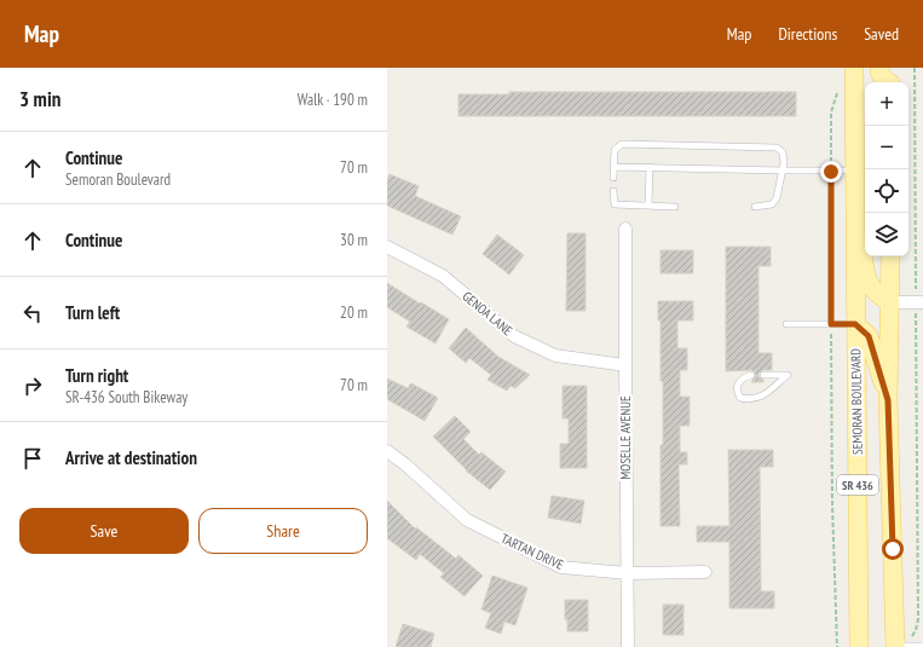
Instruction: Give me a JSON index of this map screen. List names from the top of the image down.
{
  "streets": {
    "main road": ["SEMORAN BOULEVARD", "SR 436"],
    "street": ["GENOA LANE", "MOSELLE AVENUE", "TARTAN DRIVE"]
  },
  "crossings": [
    ["GENOA LANE", "MOSELLE AVENUE"],
    ["MOSELLE AVENUE", "TARTAN DRIVE"]
  ],
  "page": {
    "header": "Map",
    "nav": ["Map", "Directions", "Saved"],
    "heading": ["3 min", "Walk · 190 m"],
    "map_buttons": ["+", "−"],
    "list": [
      ["Continue", "Semoran Boulevard", "70 m"],
      ["Continue", "30 m"],
      ["Turn left", "20 m"],
      ["Turn right", "SR-436 South Bikeway", "70 m"],
      "Arrive at destination"
    ],
    "buttons": ["Save", "Share"]
  }
}
